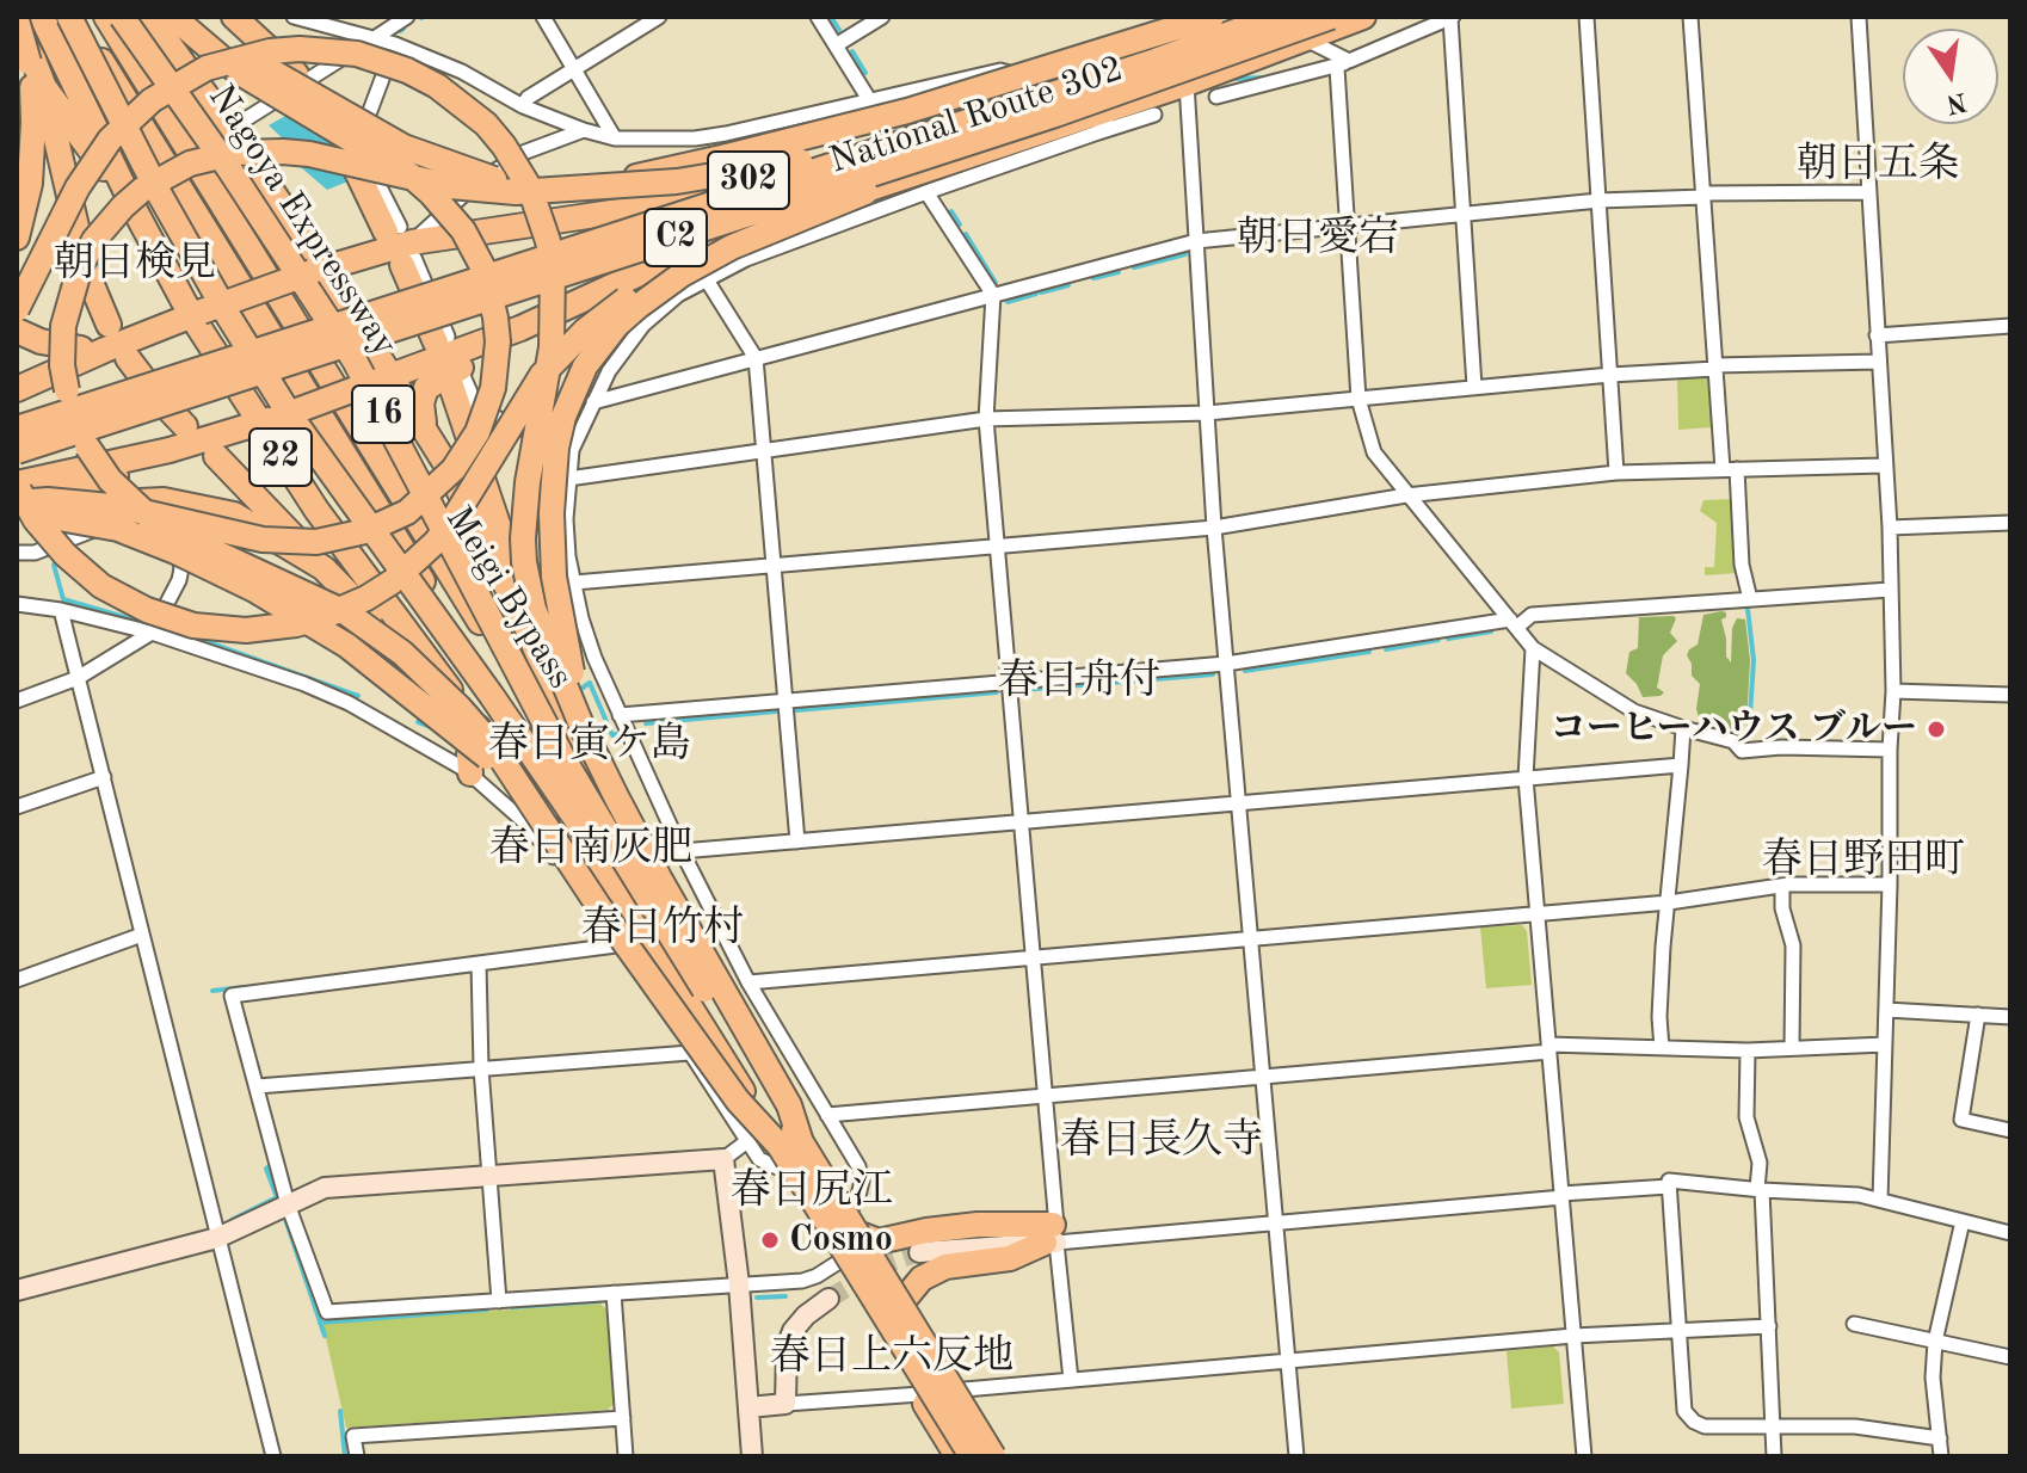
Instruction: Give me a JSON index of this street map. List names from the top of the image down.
{
  "streets": {
    "highway": [
      "National Route 302",
      "302",
      "Nagoya Expressway",
      "C2",
      "16",
      "22",
      "Meigi Bypass"
    ]
  },
  "crossings": [
    ["National Route 302", "C2"],
    ["National Route 302", "22"],
    ["Nagoya Expressway", "Meigi Bypass"],
    ["22", "Meigi Bypass"]
  ],
  "districts": [
    "朝日五条",
    "朝日愛宕",
    "朝日検見",
    "春日舟付",
    "春日寅ケ島",
    "春日南灰肥",
    "春日野田町",
    "春日竹村",
    "春日長久寺",
    "春日尻江",
    "春日上六反地"
  ],
  "places": ["コーヒーハウス ブルー", "Cosmo"],
  "north": "bottom"
}
